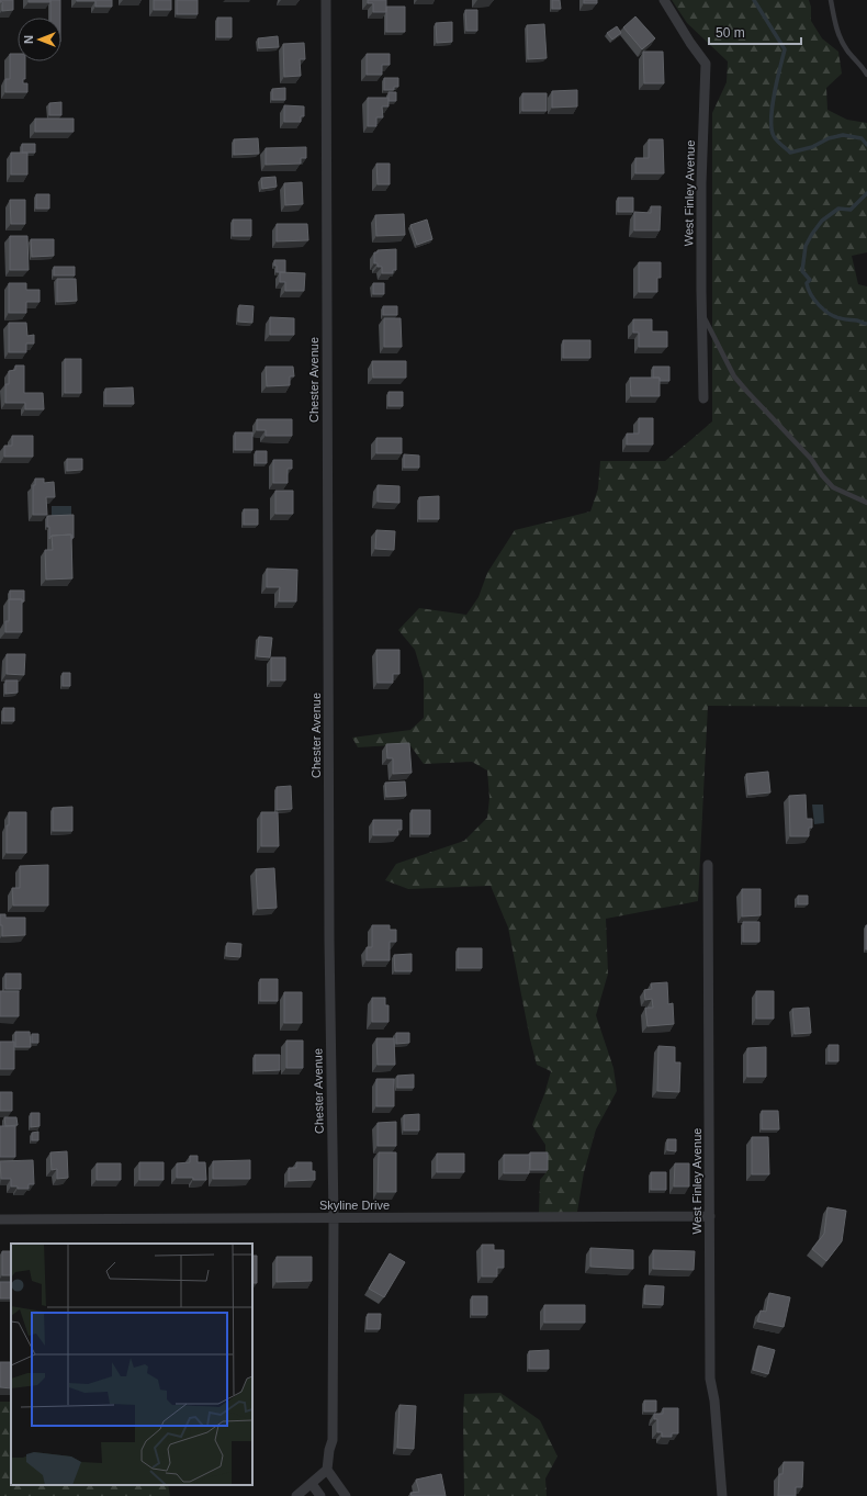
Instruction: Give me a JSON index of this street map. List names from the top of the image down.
{
  "streets": {
    "street": ["West Finley Avenue", "Chester Avenue", "Skyline Drive"]
  },
  "crossings": [
    ["West Finley Avenue", "Skyline Drive"],
    ["Chester Avenue", "Skyline Drive"]
  ],
  "scale_bar": "50 m",
  "north": "left"
}
